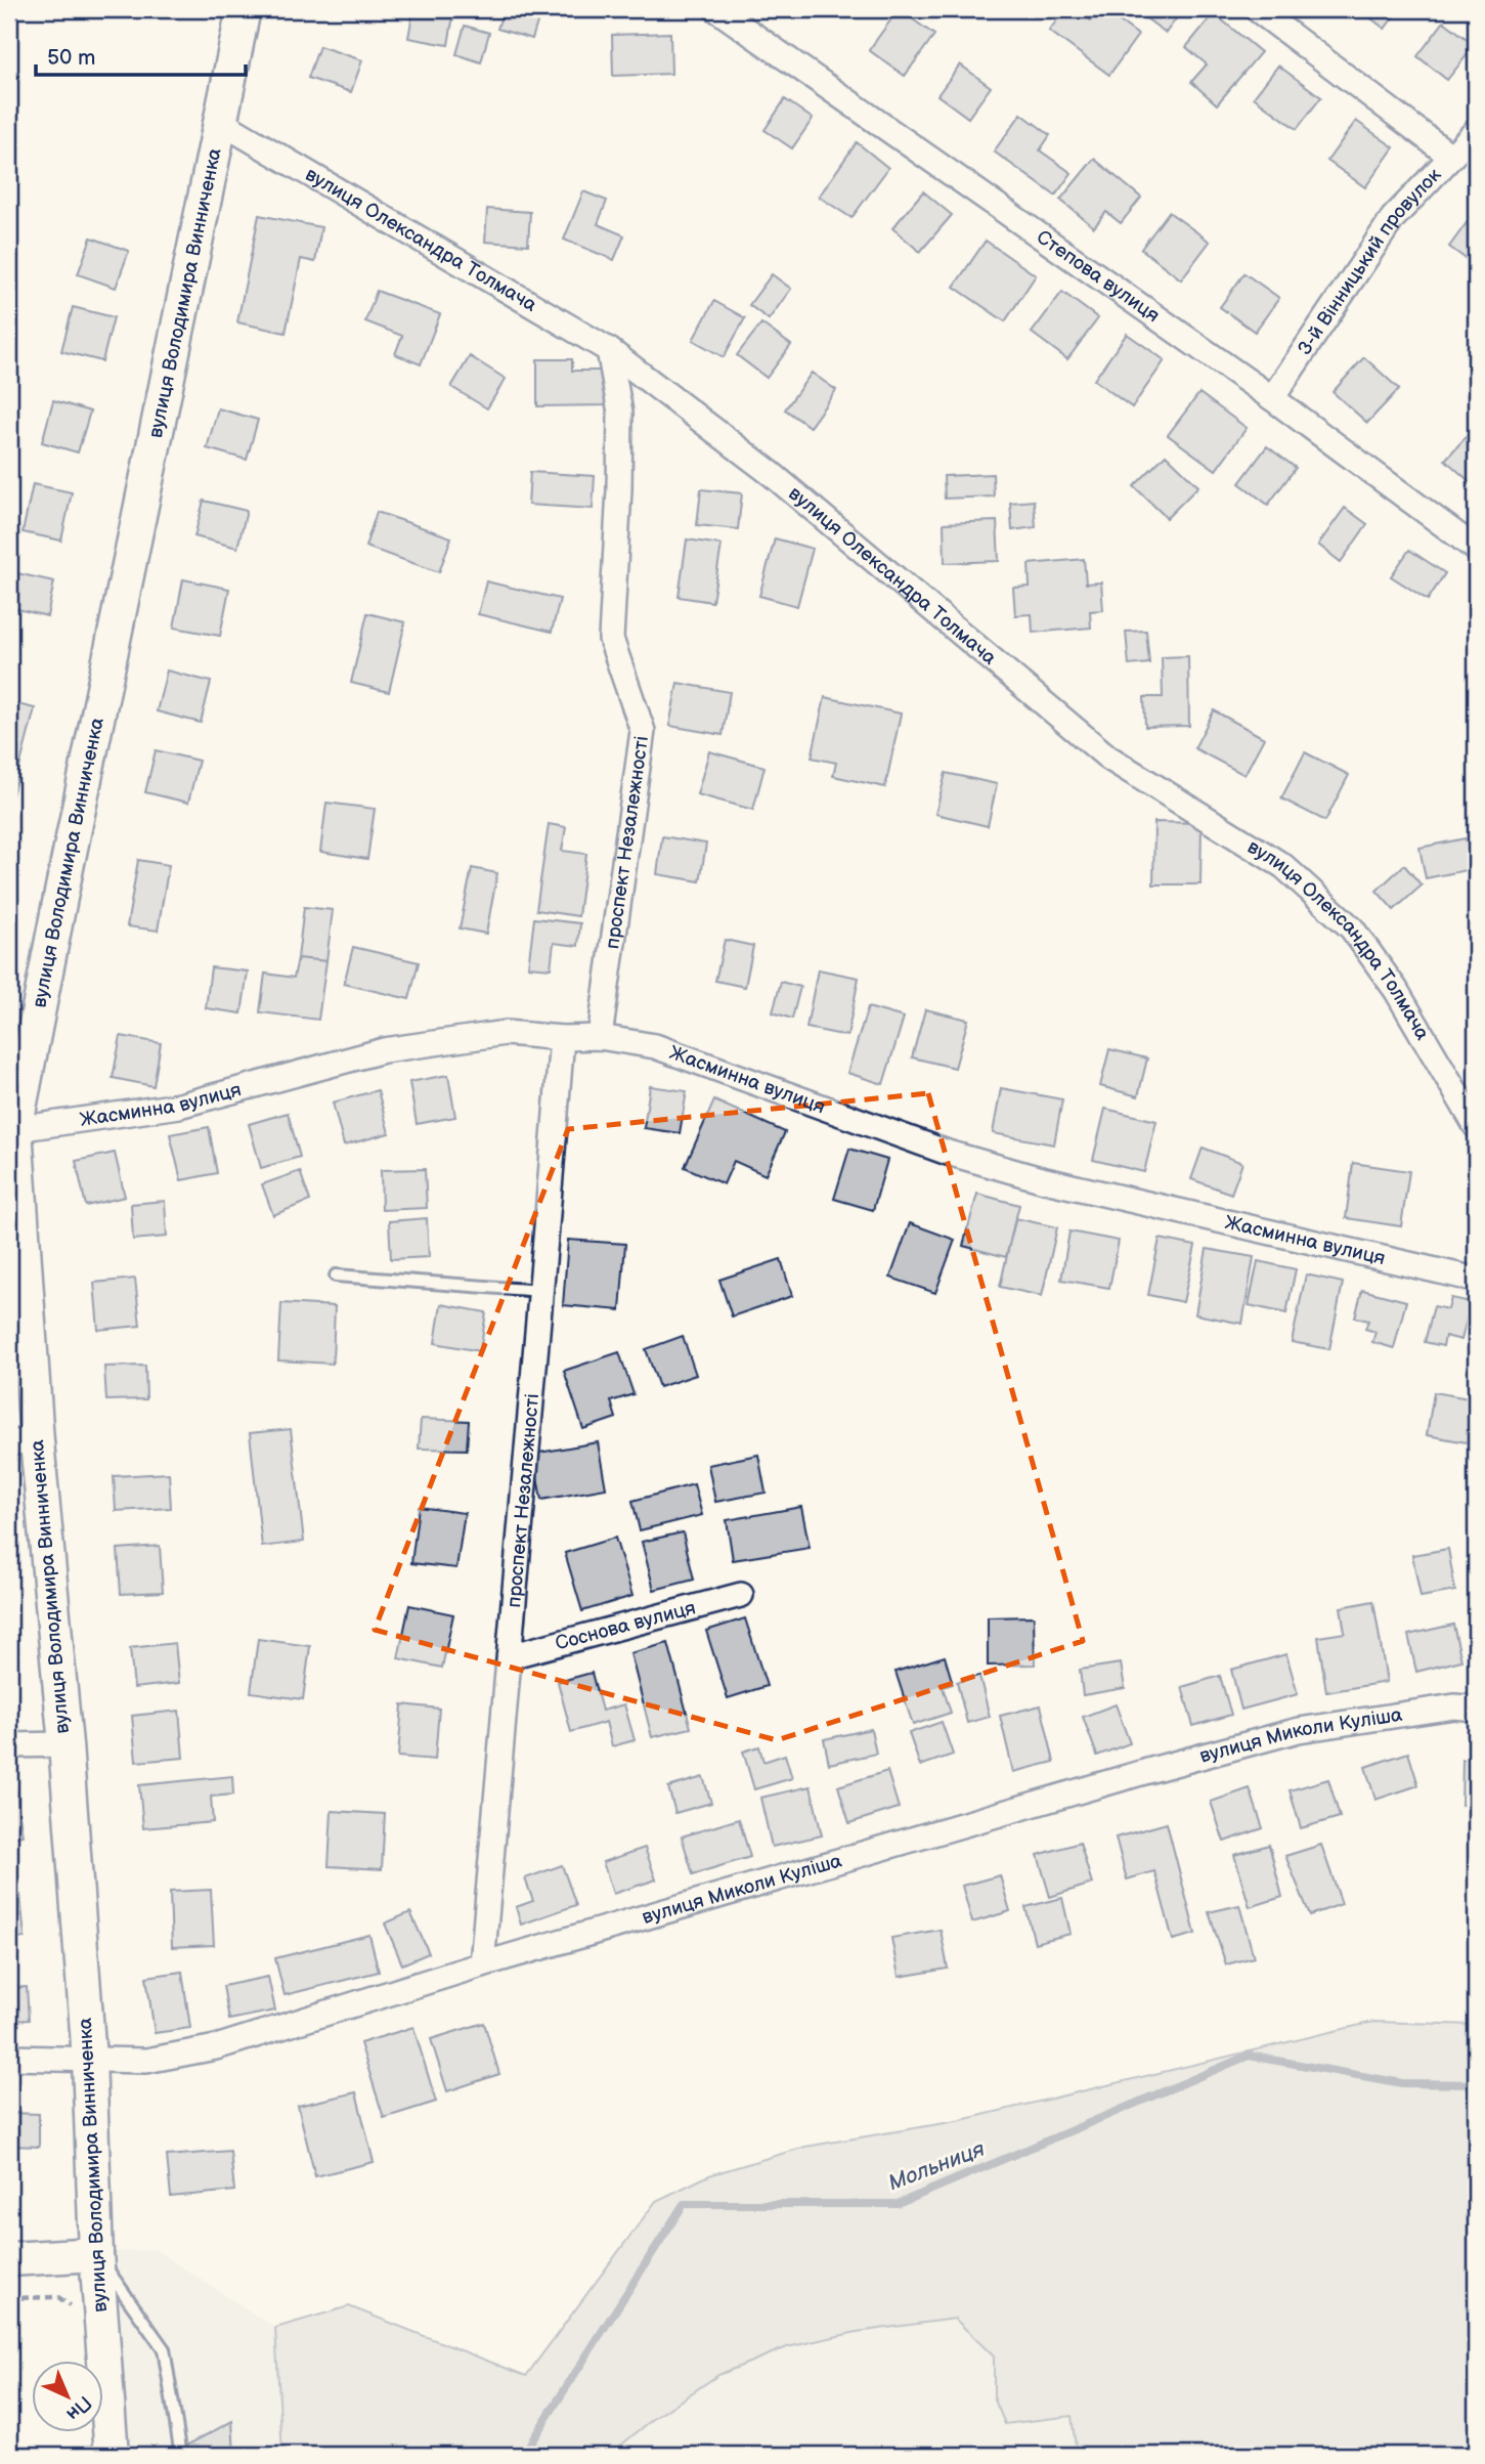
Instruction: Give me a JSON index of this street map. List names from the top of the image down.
{
  "streets": {
    "main road": ["вулиця Володимира Винниченка"],
    "street": [
      "вулиця Олександра Толмача",
      "3-й Вінницький провулок",
      "Степова вулиця",
      "проспект Незалежності",
      "Жасминна вулиця",
      "Соснова вулиця",
      "вулиця Миколи Куліша"
    ]
  },
  "crossings": [
    ["вулиця Олександра Толмача", "вулиця Володимира Винниченка"],
    ["вулиця Олександра Толмача", "проспект Незалежності"],
    ["3-й Вінницький провулок", "Степова вулиця"],
    ["вулиця Володимира Винниченка", "Жасминна вулиця"],
    ["вулиця Володимира Винниченка", "вулиця Миколи Куліша"],
    ["проспект Незалежності", "Жасминна вулиця"],
    ["проспект Незалежності", "Соснова вулиця"],
    ["проспект Незалежності", "вулиця Миколи Куліша"]
  ],
  "water": ["Мольниця"],
  "scale_bar": "50 m",
  "north": "bottom right"
}
